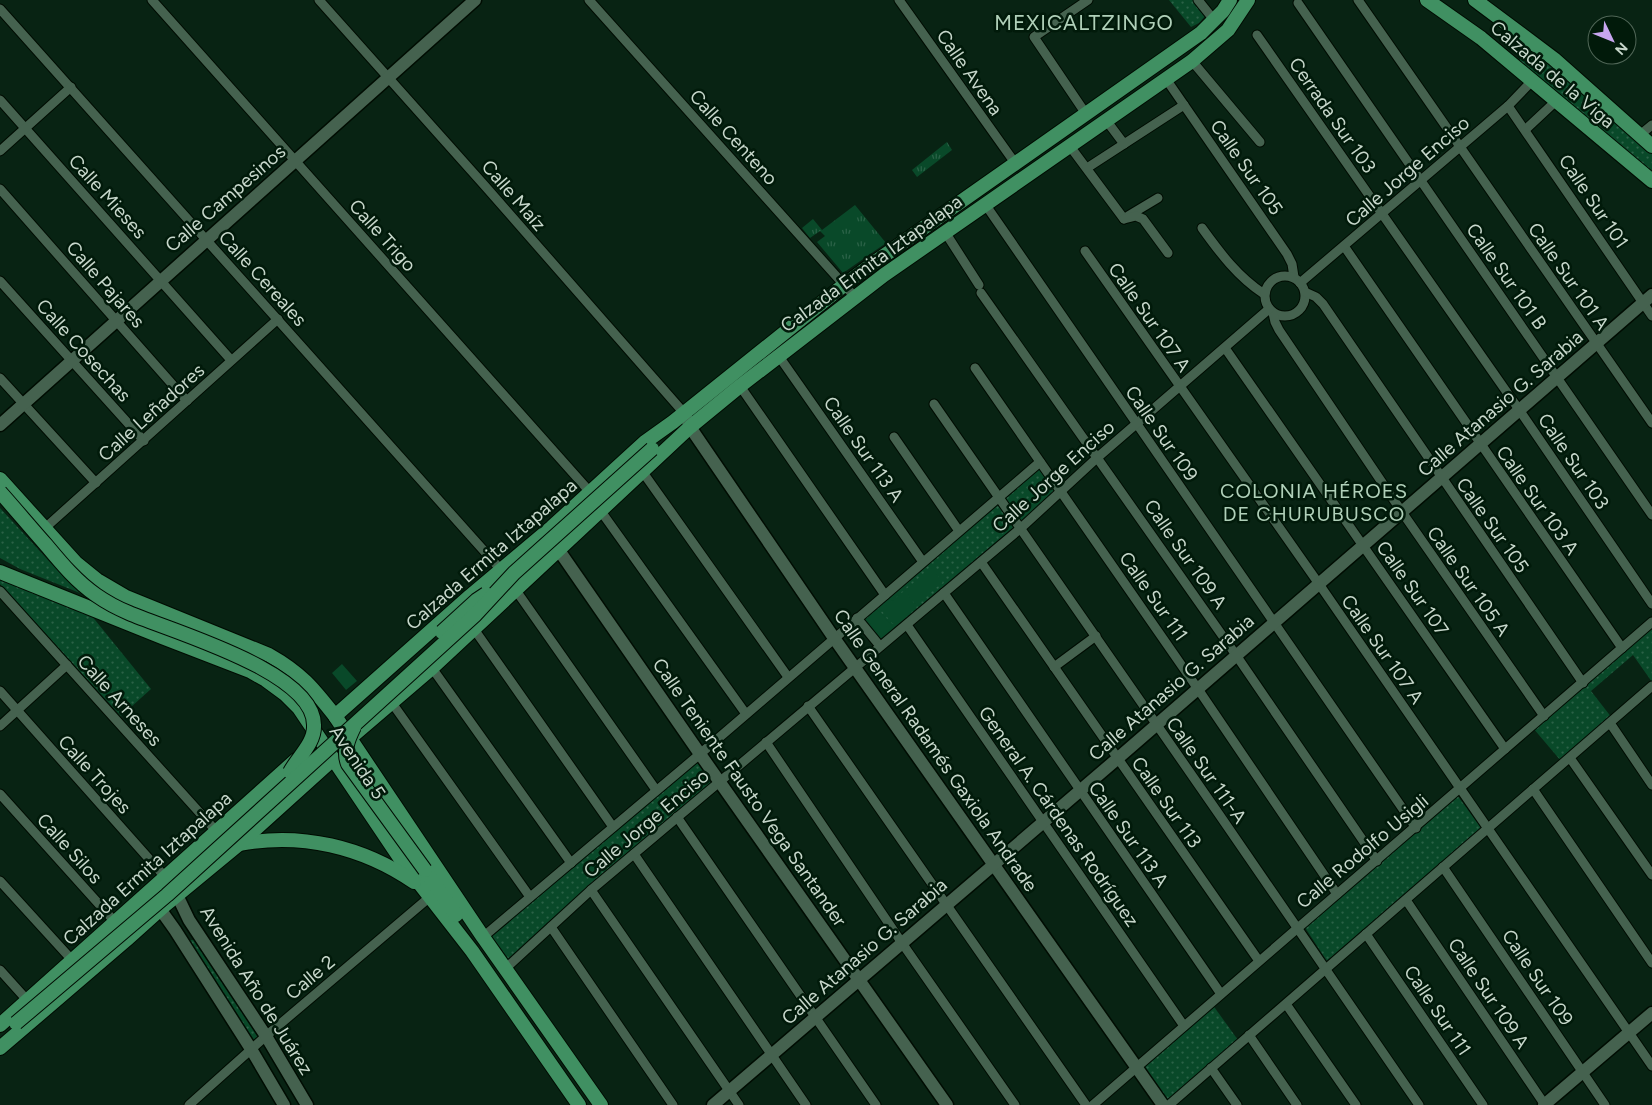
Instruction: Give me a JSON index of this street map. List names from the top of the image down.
{
  "streets": {
    "main road": ["Calzada de la Viga", "Calzada Ermita Iztapalapa", "Avenida 5"],
    "street": [
      "Calle Avena",
      "Cerrada Sur 103",
      "Calle Centeno",
      "Calle Sur 105",
      "Calle Jorge Enciso",
      "Calle Maíz",
      "Calle Mieses",
      "Calle Campesinos",
      "Calle Sur 101",
      "Calle Trigo",
      "Calle Sur 101 B",
      "Calle Sur 101 A",
      "Calle Cereales",
      "Calle Pajares",
      "Calle Sur 107 A",
      "Calle Cosechas",
      "Calle Atanasio G. Sarabia",
      "Calle Leñadores",
      "Calle Sur 109",
      "Calle Sur 113 A",
      "Calle Sur 103",
      "Calle Sur 103 A",
      "Calle Sur 109 A",
      "Calle Sur 105 A",
      "Calle Sur 107",
      "Calle Sur 111",
      "Calle Arneses",
      "Calle General Radamés Gaxiola Andrade",
      "Calle Sur 111-A",
      "Calle Trojes",
      "Calle Teniente Fausto Vega Santander",
      "Calle Sur 113",
      "General A. Cárdenas Rodríguez",
      "Calle Silos",
      "Calle Rodolfo Usigli",
      "Calle 2",
      "Avenida Año de Juárez"
    ]
  },
  "crossings": [
    ["Calle Avena", "Calzada Ermita Iztapalapa"],
    ["Calzada de la Viga", "Calle Jorge Enciso"],
    ["Cerrada Sur 103", "Calle Jorge Enciso"],
    ["Cerrada Sur 103", "Calle Sur 103"],
    ["Calle Centeno", "Calzada Ermita Iztapalapa"],
    ["Calle Sur 105", "Calle Jorge Enciso"],
    ["Calle Sur 105", "Calzada Ermita Iztapalapa"],
    ["Calle Sur 105", "Calle Atanasio G. Sarabia"],
    ["Calle Sur 105", "Calle Sur 105 A"],
    ["Calle Sur 105", "Calle Rodolfo Usigli"],
    ["Calle Jorge Enciso", "Calle Sur 101"],
    ["Calle Jorge Enciso", "Calle Sur 101 B"],
    ["Calle Jorge Enciso", "Calle Sur 101 A"],
    ["Calle Jorge Enciso", "Calle Sur 107 A"],
    ["Calle Jorge Enciso", "Calle Sur 109"],
    ["Calle Jorge Enciso", "Calle Sur 113 A"],
    ["Calle Jorge Enciso", "Calle Sur 103"],
    ["Calle Jorge Enciso", "Calle Sur 103 A"],
    ["Calle Jorge Enciso", "Calle Sur 109 A"],
    ["Calle Jorge Enciso", "Calle Sur 105 A"],
    ["Calle Jorge Enciso", "Calle Sur 107"],
    ["Calle Jorge Enciso", "Calle Sur 111"],
    ["Calle Jorge Enciso", "Calle General Radamés Gaxiola Andrade"],
    ["Calle Jorge Enciso", "Avenida 5"],
    ["Calle Jorge Enciso", "Calle Sur 111-A"],
    ["Calle Jorge Enciso", "Calle Teniente Fausto Vega Santander"],
    ["Calle Jorge Enciso", "Calle Sur 113"],
    ["Calle Jorge Enciso", "General A. Cárdenas Rodríguez"],
    ["Calle Maíz", "Calle Campesinos"],
    ["Calle Maíz", "Calzada Ermita Iztapalapa"],
    ["Calle Maíz", "Calle General Radamés Gaxiola Andrade"],
    ["Calle Mieses", "Calle Campesinos"],
    ["Calle Mieses", "Calle Leñadores"],
    ["Calle Campesinos", "Calle Trigo"],
    ["Calle Campesinos", "Calle Cereales"],
    ["Calle Campesinos", "Calle Pajares"],
    ["Calle Campesinos", "Calle Cosechas"],
    ["Calle Sur 101", "Calle Atanasio G. Sarabia"],
    ["Calle Trigo", "Calzada Ermita Iztapalapa"],
    ["Calzada Ermita Iztapalapa", "Calle Cereales"],
    ["Calzada Ermita Iztapalapa", "Calle Sur 109"],
    ["Calzada Ermita Iztapalapa", "Calle Sur 113 A"],
    ["Calzada Ermita Iztapalapa", "Calle Sur 109 A"],
    ["Calzada Ermita Iztapalapa", "Calle Arneses"],
    ["Calzada Ermita Iztapalapa", "Calle General Radamés Gaxiola Andrade"],
    ["Calzada Ermita Iztapalapa", "Avenida 5"],
    ["Calzada Ermita Iztapalapa", "Calle Trojes"],
    ["Calzada Ermita Iztapalapa", "Calle Teniente Fausto Vega Santander"],
    ["Calzada Ermita Iztapalapa", "Calle Silos"],
    ["Calzada Ermita Iztapalapa", "Avenida Año de Juárez"],
    ["Calle Sur 101 B", "Calle Atanasio G. Sarabia"],
    ["Calle Sur 101 A", "Calle Atanasio G. Sarabia"],
    ["Calle Cereales", "Calle Leñadores"],
    ["Calle Pajares", "Calle Leñadores"],
    ["Calle Sur 107 A", "Calle Atanasio G. Sarabia"],
    ["Calle Sur 107 A", "Calle Rodolfo Usigli"],
    ["Calle Cosechas", "Calle Leñadores"],
    ["Calle Atanasio G. Sarabia", "Calle Sur 109"],
    ["Calle Atanasio G. Sarabia", "Calle Sur 113 A"],
    ["Calle Atanasio G. Sarabia", "Calle Sur 103"],
    ["Calle Atanasio G. Sarabia", "Calle Sur 103 A"],
    ["Calle Atanasio G. Sarabia", "Calle Sur 109 A"],
    ["Calle Atanasio G. Sarabia", "Calle Sur 105 A"],
    ["Calle Atanasio G. Sarabia", "Calle Sur 107"],
    ["Calle Atanasio G. Sarabia", "Calle Sur 111"],
    ["Calle Atanasio G. Sarabia", "Calle General Radamés Gaxiola Andrade"],
    ["Calle Atanasio G. Sarabia", "Calle Sur 111-A"],
    ["Calle Atanasio G. Sarabia", "Calle Teniente Fausto Vega Santander"],
    ["Calle Atanasio G. Sarabia", "Calle Sur 113"],
    ["Calle Atanasio G. Sarabia", "General A. Cárdenas Rodríguez"],
    ["Calle Leñadores", "Avenida 5"],
    ["Calle Sur 109", "Calle Rodolfo Usigli"],
    ["Calle Sur 113 A", "Calle Rodolfo Usigli"],
    ["Calle Sur 103 A", "Calle Rodolfo Usigli"],
    ["Calle Sur 109 A", "Calle Rodolfo Usigli"],
    ["Calle Sur 105 A", "Calle Rodolfo Usigli"],
    ["Calle Sur 107", "Calle Rodolfo Usigli"],
    ["Calle Sur 111", "Calle Rodolfo Usigli"],
    ["Calle General Radamés Gaxiola Andrade", "Calle Rodolfo Usigli"],
    ["Avenida 5", "Calle 2"],
    ["Calle Sur 111-A", "Calle Rodolfo Usigli"],
    ["Calle Sur 113", "Calle Rodolfo Usigli"],
    ["General A. Cárdenas Rodríguez", "Calle Rodolfo Usigli"],
    ["Calle 2", "Avenida Año de Juárez"]
  ],
  "districts": ["MEXICALTZINGO", "COLONIA HÉROES DE CHURUBUSCO"],
  "north": "bottom right"
}
